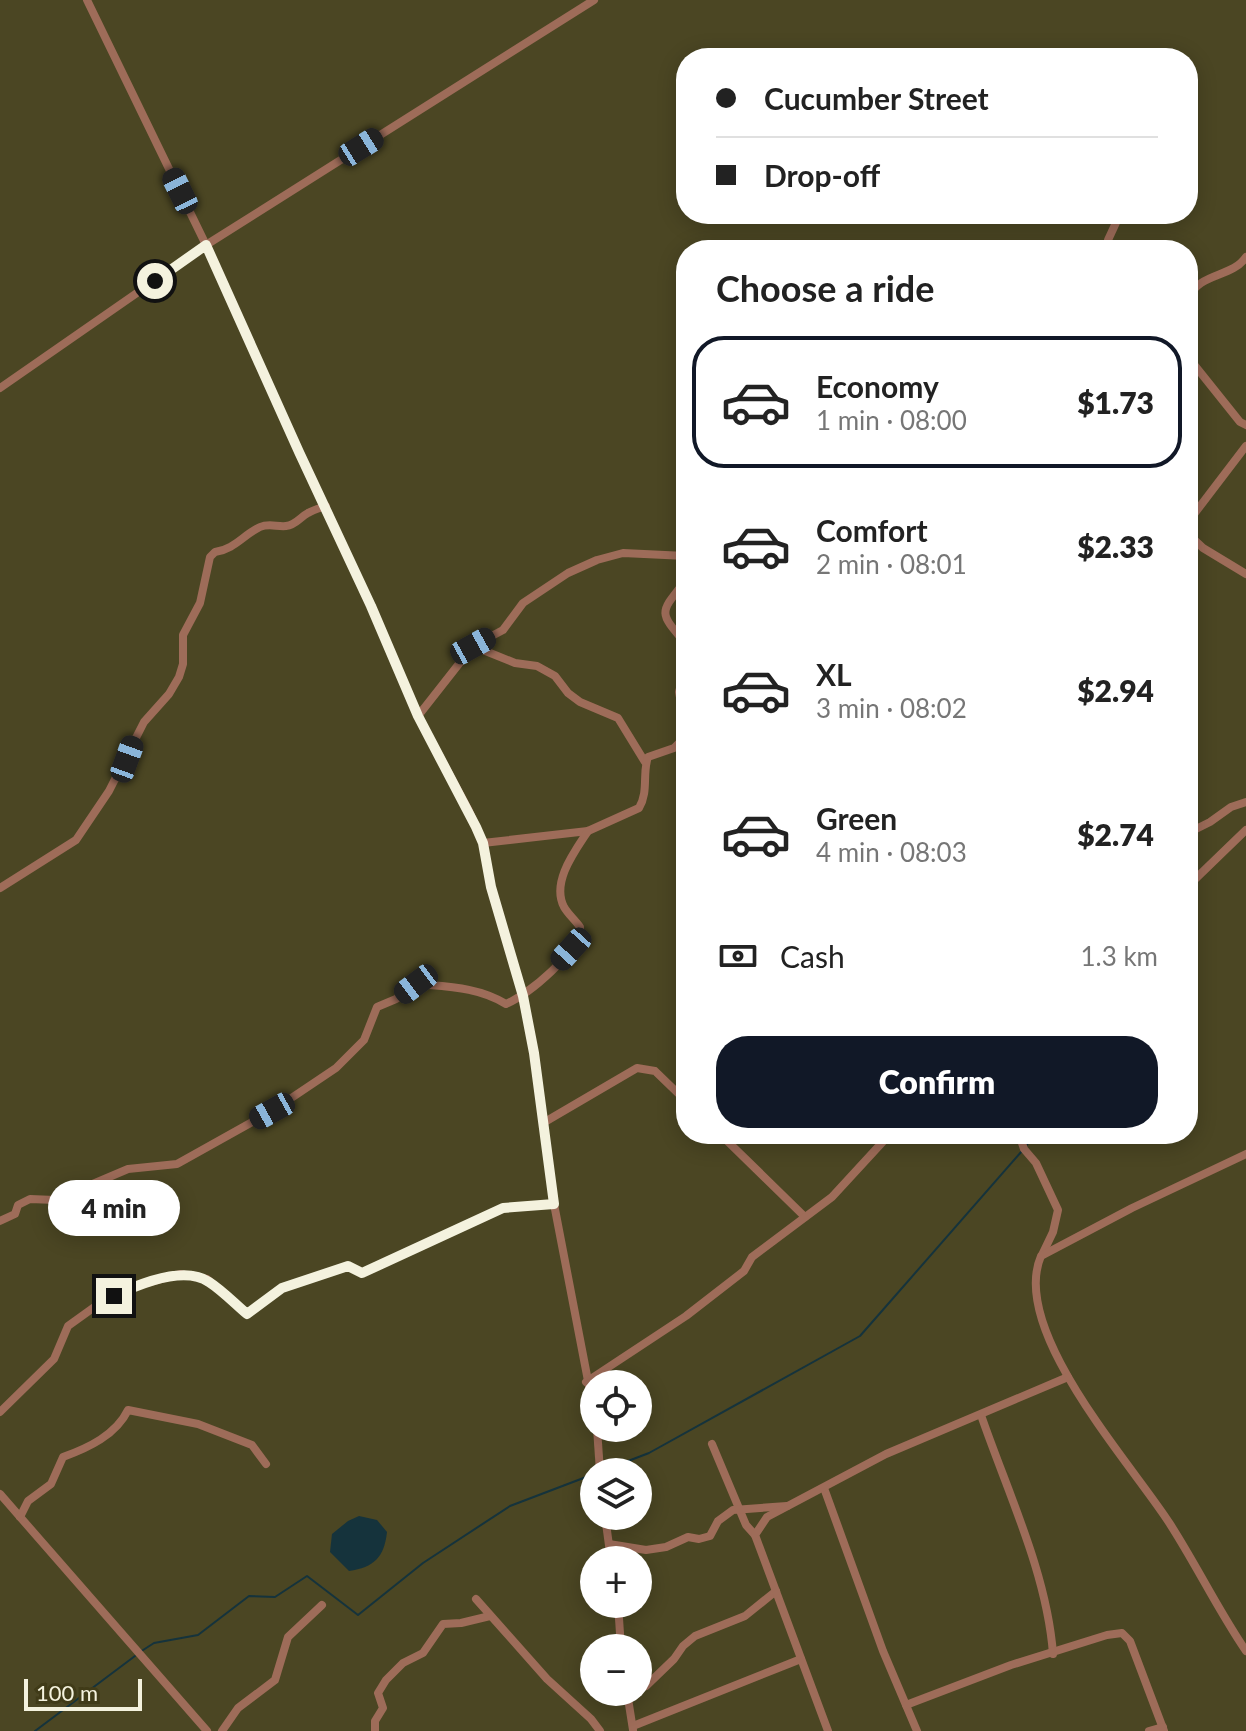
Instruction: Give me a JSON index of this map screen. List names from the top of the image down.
{
  "scale_bar": "100 m",
  "page": {
    "banner": ["Cucumber Street", "Drop-off"],
    "heading": "Choose a ride",
    "list": [
      {
        "name": "Economy",
        "note": "1 min · 08:00",
        "value": "$1.73"
      },
      {
        "name": "Comfort",
        "note": "2 min · 08:01",
        "value": "$2.33"
      },
      {
        "name": "XL",
        "note": "3 min · 08:02",
        "value": "$2.94"
      },
      {
        "name": "Green",
        "note": "4 min · 08:03",
        "value": "$2.74"
      }
    ],
    "pay": ["Cash", "1.3 km"],
    "buttons": "Confirm",
    "bubble": "4 min",
    "map_buttons": ["+", "−"],
    "scale": "100 m"
  }
}
